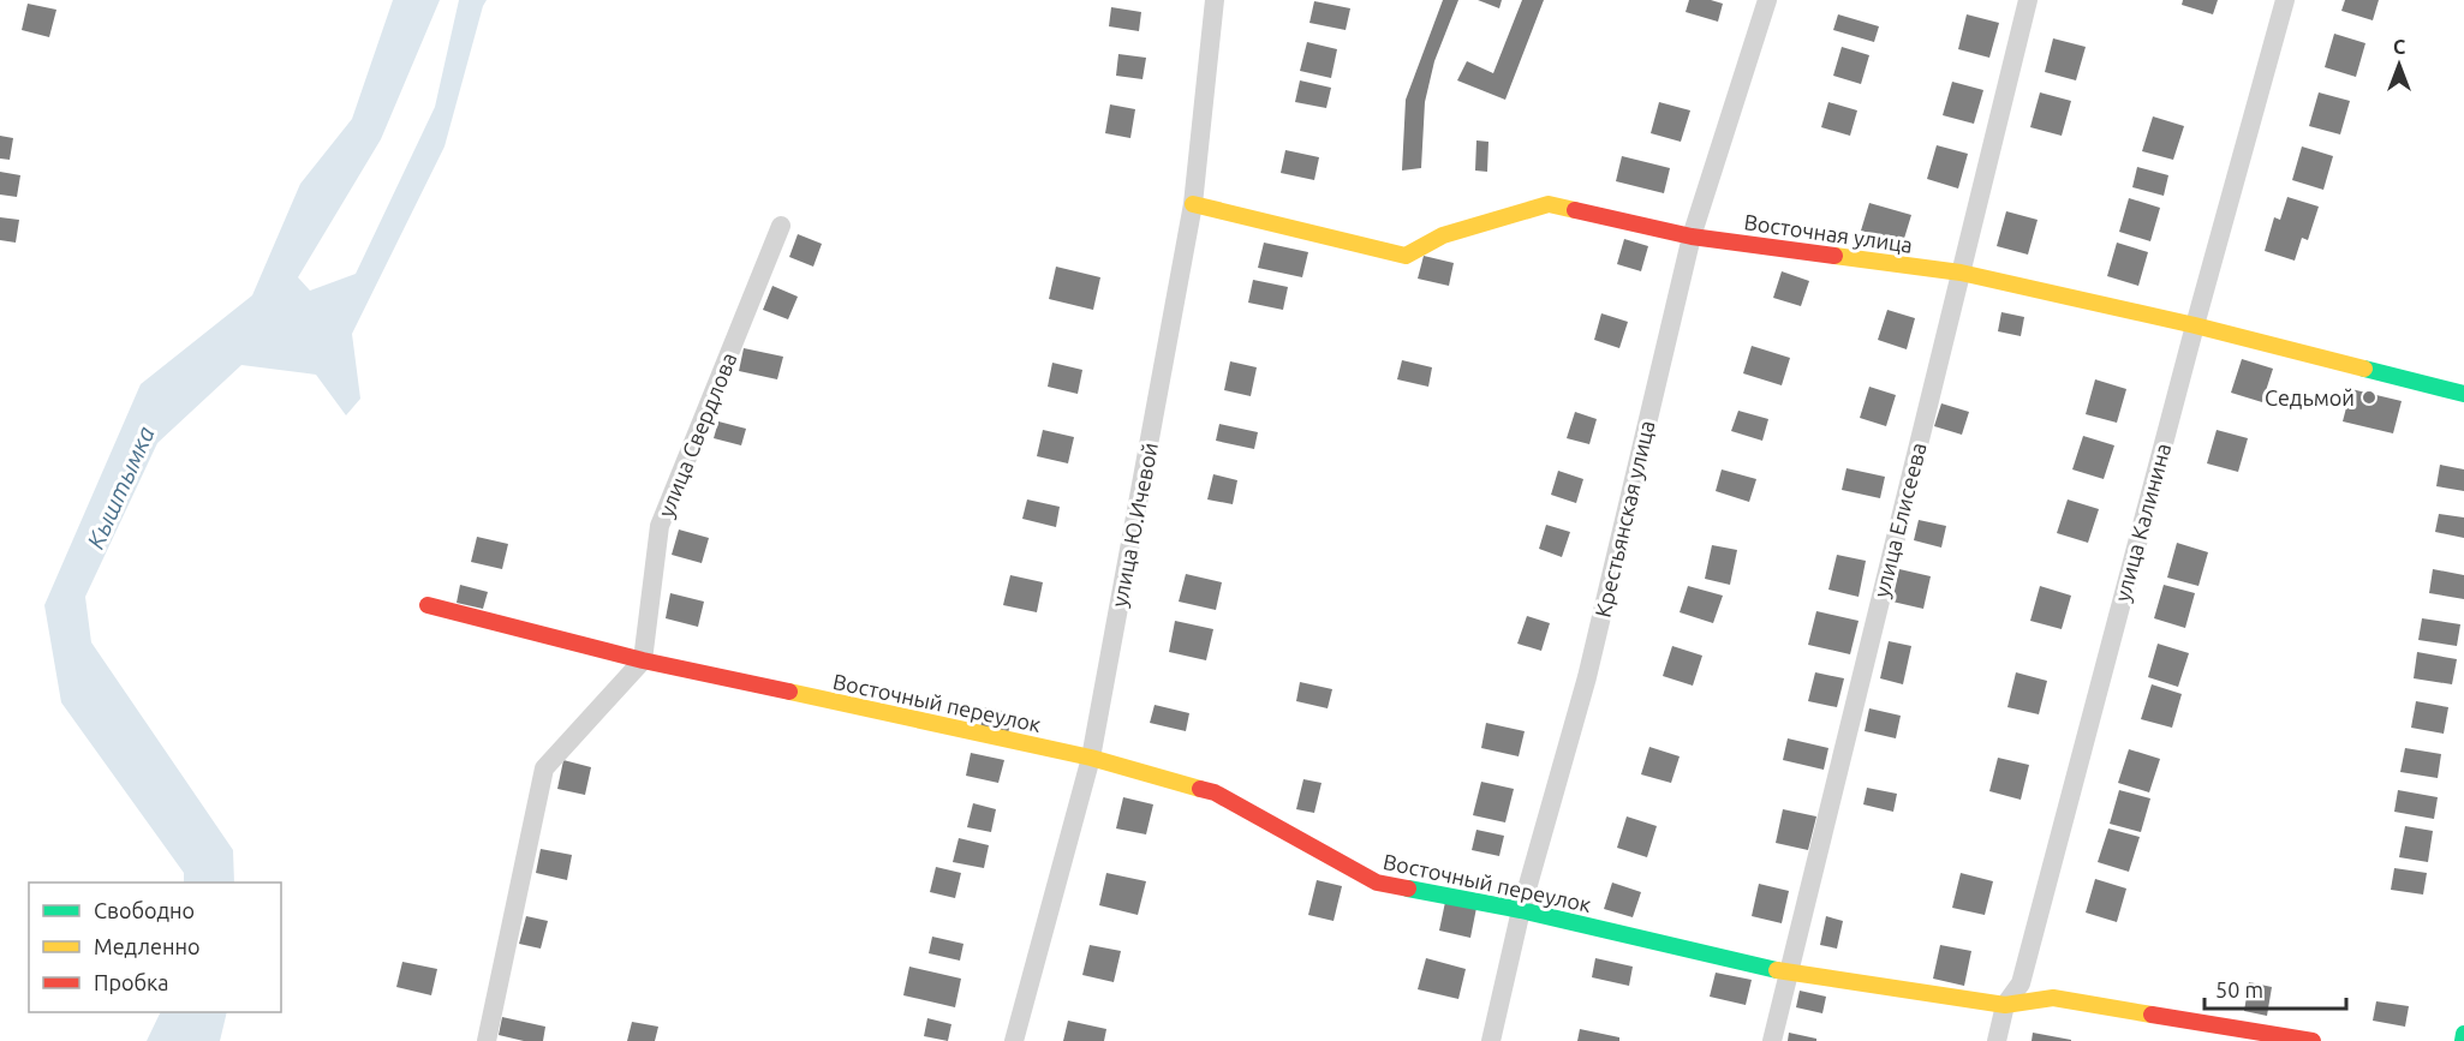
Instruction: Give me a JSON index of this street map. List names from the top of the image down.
{
  "streets": {
    "street": [
      "Восточная улица",
      "улица Свердлова",
      "Крестьянская улица",
      "улица Елисеева",
      "улица Калинина",
      "улица Ю.Ичевой",
      "Восточный переулок"
    ]
  },
  "crossings": [
    ["Восточная улица", "Крестьянская улица"],
    ["Восточная улица", "улица Елисеева"],
    ["Восточная улица", "улица Калинина"],
    ["Восточная улица", "улица Ю.Ичевой"],
    ["улица Свердлова", "Восточный переулок"],
    ["Крестьянская улица", "Восточный переулок"],
    ["улица Елисеева", "Восточный переулок"],
    ["улица Калинина", "Восточный переулок"],
    ["улица Ю.Ичевой", "Восточный переулок"]
  ],
  "water": ["Кыштымка"],
  "places": ["Седьмой"],
  "legend": ["Свободно", "Медленно", "Пробка"],
  "scale_bar": "50 m",
  "north": "top"
}
